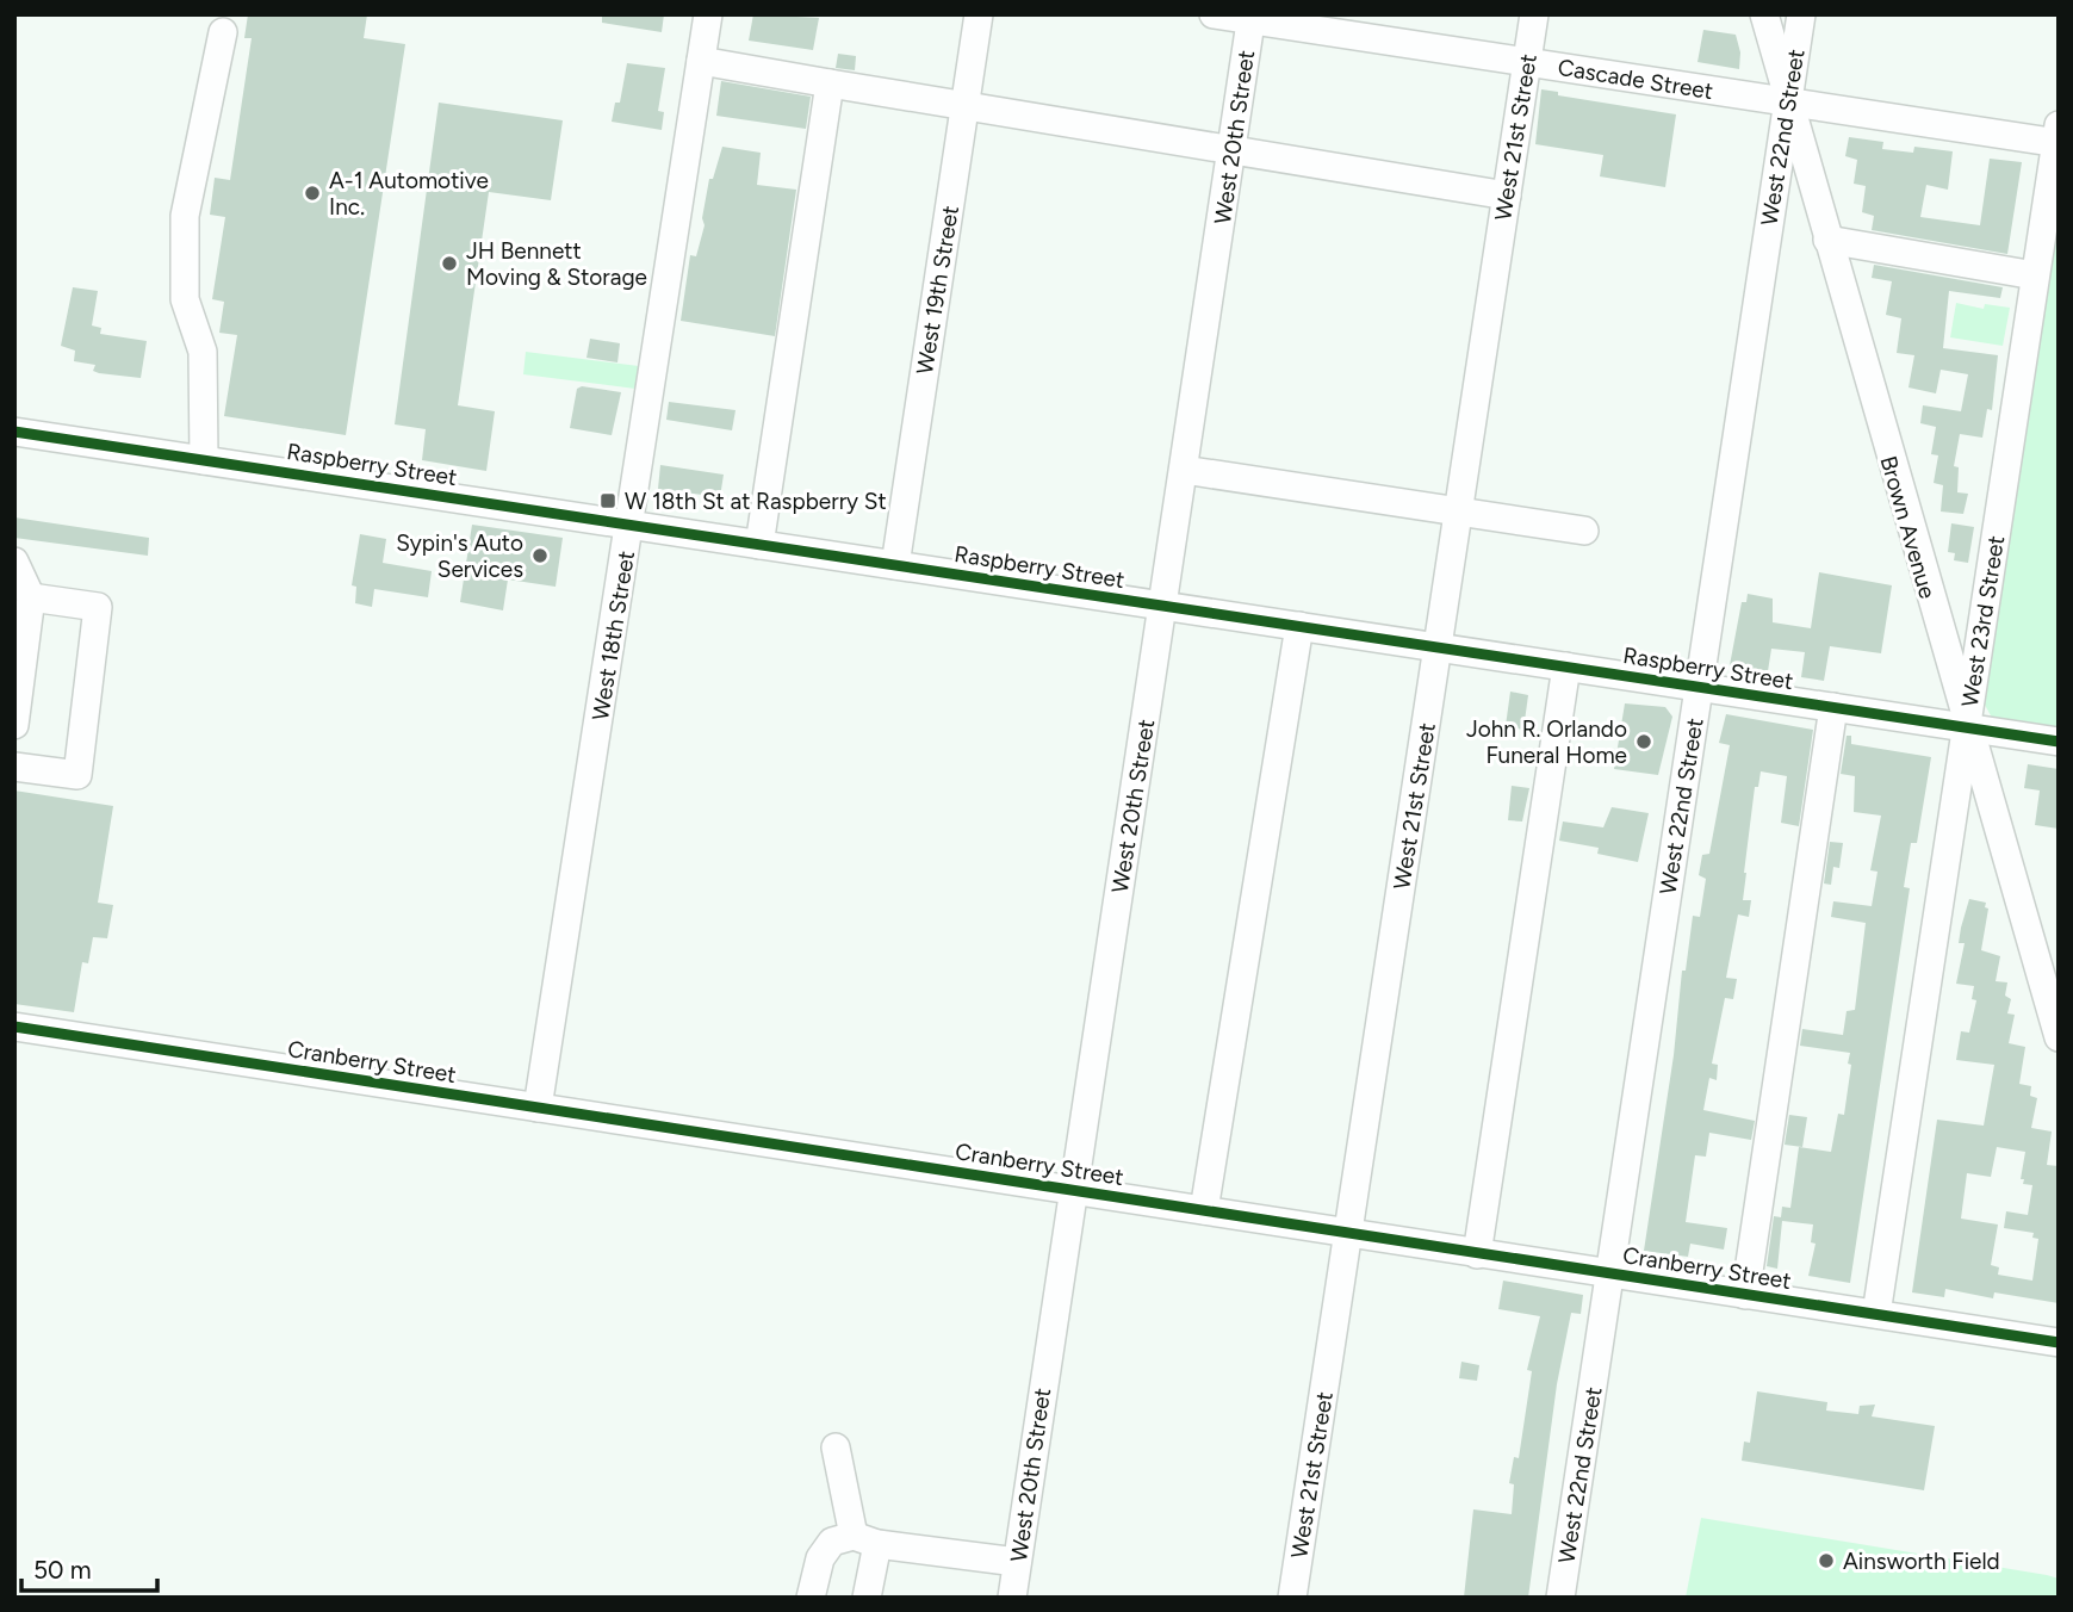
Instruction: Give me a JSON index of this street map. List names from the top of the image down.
{
  "streets": {
    "street": [
      "Cascade Street",
      "West 20th Street",
      "West 21st Street",
      "West 22nd Street",
      "West 19th Street",
      "Raspberry Street",
      "Brown Avenue",
      "West 23rd Street",
      "West 18th Street",
      "Cranberry Street"
    ]
  },
  "crossings": [
    ["Cascade Street", "West 20th Street"],
    ["Cascade Street", "West 21st Street"],
    ["Cascade Street", "West 22nd Street"],
    ["Cascade Street", "Brown Avenue"],
    ["Cascade Street", "West 23rd Street"],
    ["West 20th Street", "Raspberry Street"],
    ["West 20th Street", "Cranberry Street"],
    ["West 21st Street", "Raspberry Street"],
    ["West 21st Street", "Cranberry Street"],
    ["West 22nd Street", "Raspberry Street"],
    ["West 22nd Street", "Brown Avenue"],
    ["West 22nd Street", "Cranberry Street"],
    ["West 19th Street", "Raspberry Street"],
    ["Raspberry Street", "Brown Avenue"],
    ["Raspberry Street", "West 23rd Street"],
    ["Raspberry Street", "West 18th Street"],
    ["Brown Avenue", "West 23rd Street"],
    ["West 23rd Street", "Cranberry Street"],
    ["West 18th Street", "Cranberry Street"]
  ],
  "places": {
    "other": [
      "A-1 Automotive Inc.",
      "JH Bennett Moving & Storage",
      "Sypin's Auto Services",
      "John R. Orlando Funeral Home",
      "Ainsworth Field"
    ],
    "transit": ["W 18th St at Raspberry St"]
  },
  "scale_bar": "50 m"
}
